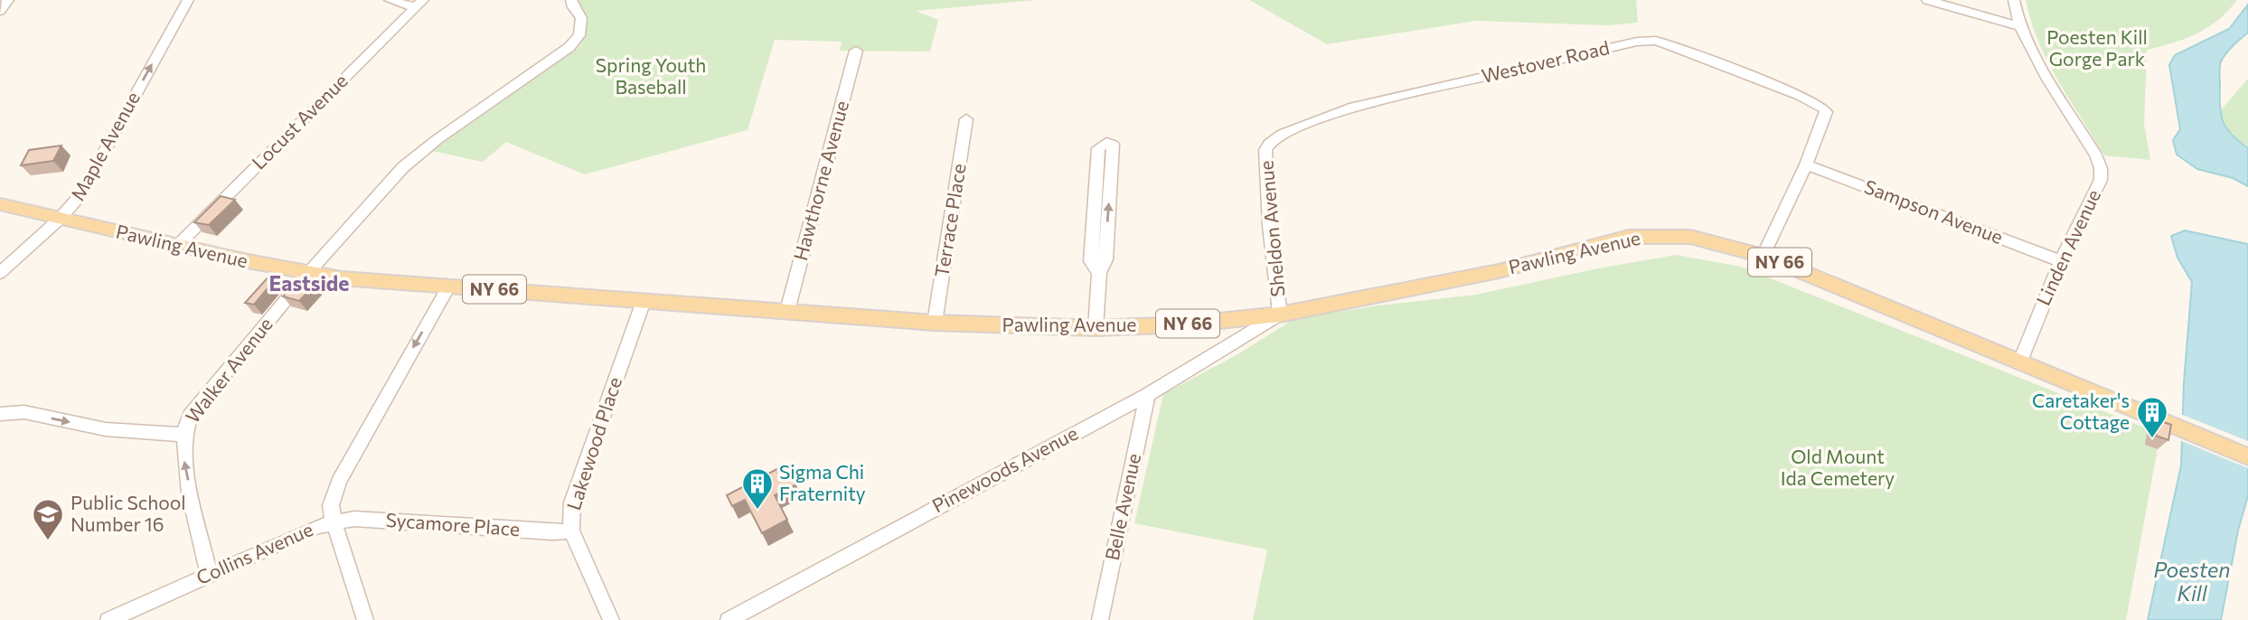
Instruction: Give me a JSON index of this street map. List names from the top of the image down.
{
  "streets": {
    "main road": ["Pawling Avenue", "NY 66"],
    "street": [
      "Westover Road",
      "Locust Avenue",
      "Maple Avenue",
      "Hawthorne Avenue",
      "Sampson Avenue",
      "Terrace Place",
      "Sheldon Avenue",
      "Linden Avenue",
      "Walker Avenue",
      "Lakewood Place",
      "Pinewoods Avenue",
      "Belle Avenue",
      "Sycamore Place",
      "Collins Avenue"
    ]
  },
  "crossings": [
    ["Westover Road", "Sampson Avenue"],
    ["Westover Road", "Sheldon Avenue"],
    ["Locust Avenue", "Pawling Avenue"],
    ["Maple Avenue", "Pawling Avenue"],
    ["Hawthorne Avenue", "Pawling Avenue"],
    ["Sampson Avenue", "Linden Avenue"],
    ["Terrace Place", "Pawling Avenue"],
    ["Sheldon Avenue", "Pawling Avenue"],
    ["Sheldon Avenue", "Pinewoods Avenue"],
    ["Pawling Avenue", "Linden Avenue"],
    ["Pawling Avenue", "Walker Avenue"],
    ["Pawling Avenue", "Lakewood Place"],
    ["Pawling Avenue", "Pinewoods Avenue"],
    ["Pawling Avenue", "Collins Avenue"],
    ["Walker Avenue", "Collins Avenue"],
    ["Lakewood Place", "Sycamore Place"],
    ["Pinewoods Avenue", "Belle Avenue"],
    ["Sycamore Place", "Collins Avenue"]
  ],
  "one_way": ["Maple Avenue", "Collins Avenue"],
  "districts": ["Eastside"],
  "water": ["Poesten Kill"],
  "parks": ["Poesten Kill Gorge Park", "Spring Youth Baseball", "Old Mount Ida Cemetery"],
  "places": {
    "building": ["Caretaker's Cottage", "Sigma Chi Fraternity"],
    "school or university": ["Public School Number 16"]
  }
}
